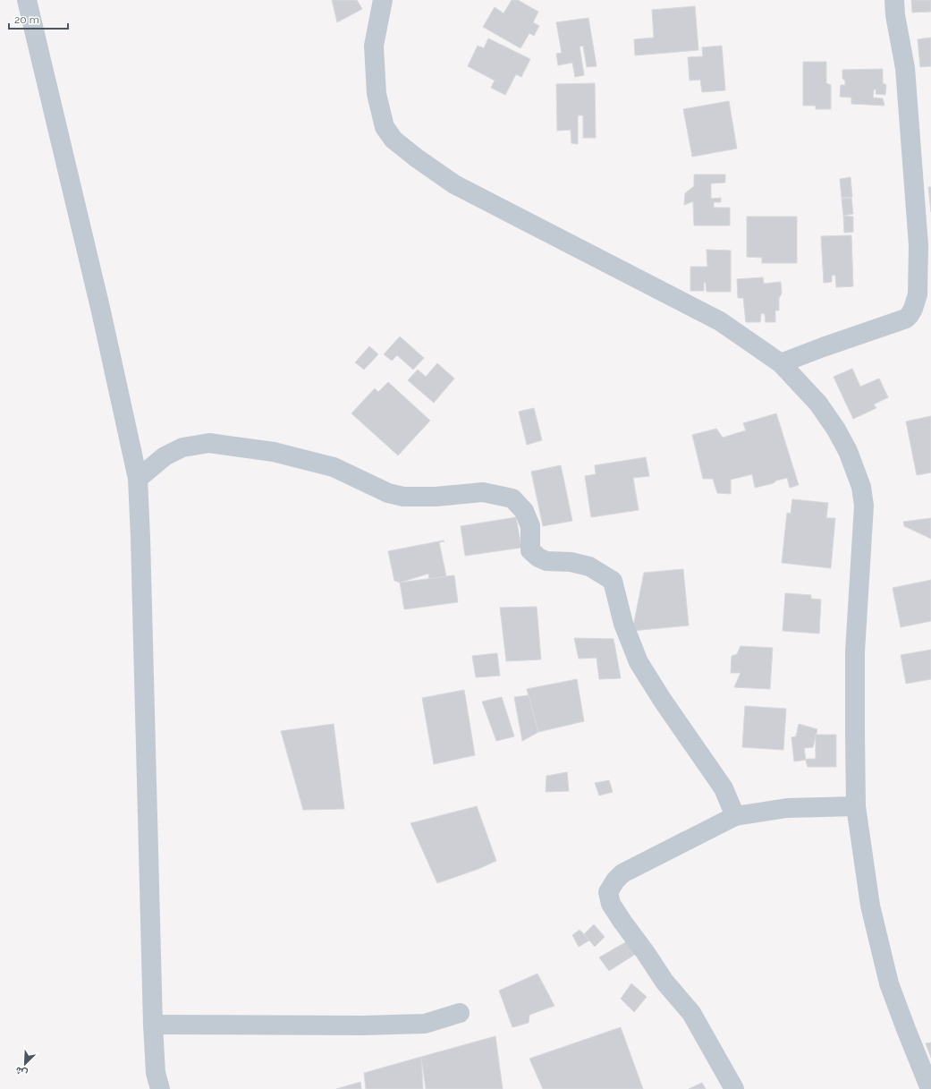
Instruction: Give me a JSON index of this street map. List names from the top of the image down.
{
  "scale_bar": "20 m",
  "north": "bottom left"
}
